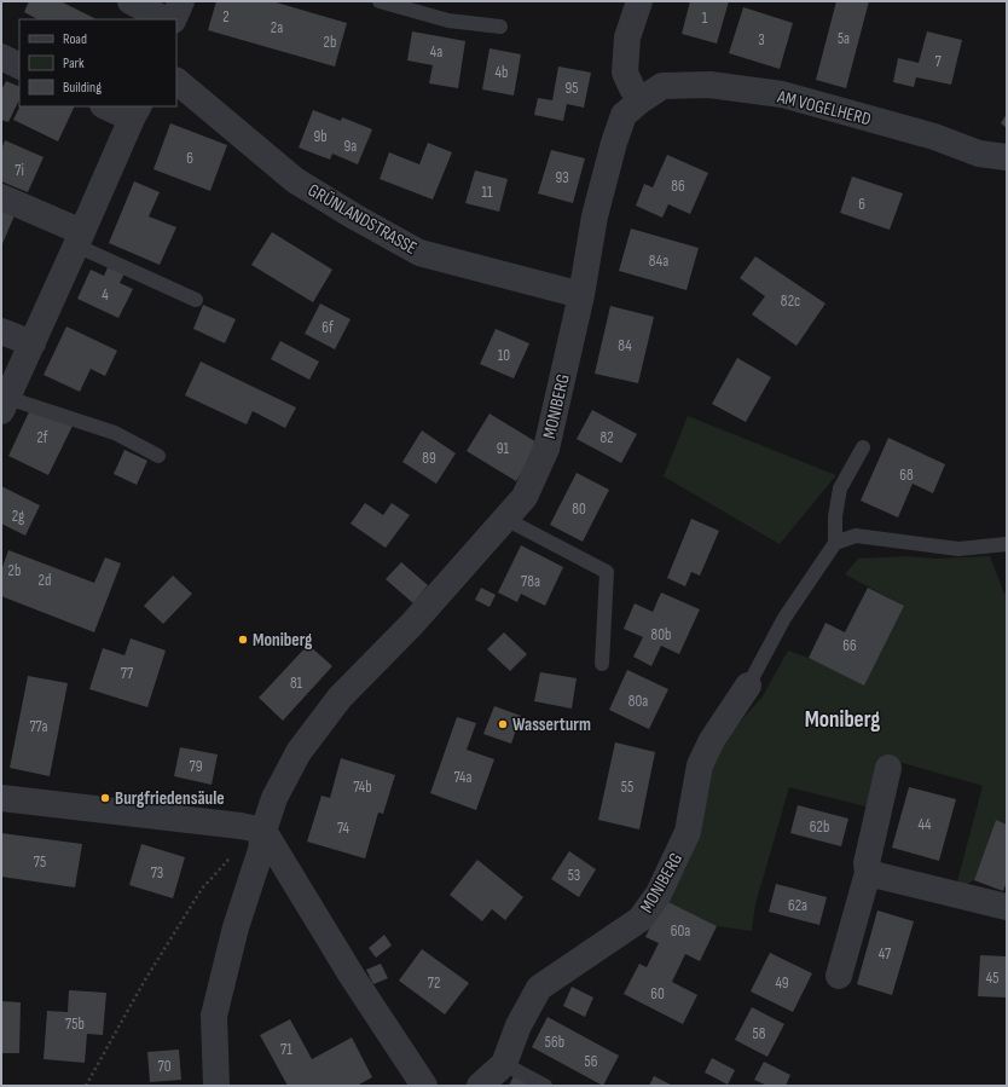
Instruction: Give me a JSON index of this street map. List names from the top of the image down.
{
  "streets": {
    "street": ["AM VOGELHERD", "GRÜNLANDSTRASSE", "MONIBERG"]
  },
  "crossings": [
    ["AM VOGELHERD", "MONIBERG"],
    ["GRÜNLANDSTRASSE", "MONIBERG"]
  ],
  "districts": ["Moniberg"],
  "places": ["Moniberg", "Wasserturm", "Burgfriedensäule"],
  "house_numbers": [
    "2",
    "1",
    "2a",
    "5a",
    "3",
    "2b",
    "4a",
    "7",
    "4b",
    "95",
    "9b",
    "9a",
    "6",
    "7i",
    "93",
    "86",
    "11",
    "6",
    "84a",
    "4",
    "82c",
    "6f",
    "84",
    "10",
    "2f",
    "82",
    "91",
    "89",
    "68",
    "80",
    "2g",
    "2b",
    "2d",
    "78a",
    "80b",
    "66",
    "77",
    "81",
    "80a",
    "77a",
    "79",
    "74a",
    "74b",
    "55",
    "44",
    "62b",
    "74",
    "75",
    "73",
    "53",
    "62a",
    "60a",
    "47",
    "45",
    "72",
    "49",
    "60",
    "75b",
    "58",
    "56b",
    "71",
    "56",
    "70"
  ],
  "legend": ["Road", "Park", "Building"]
}
